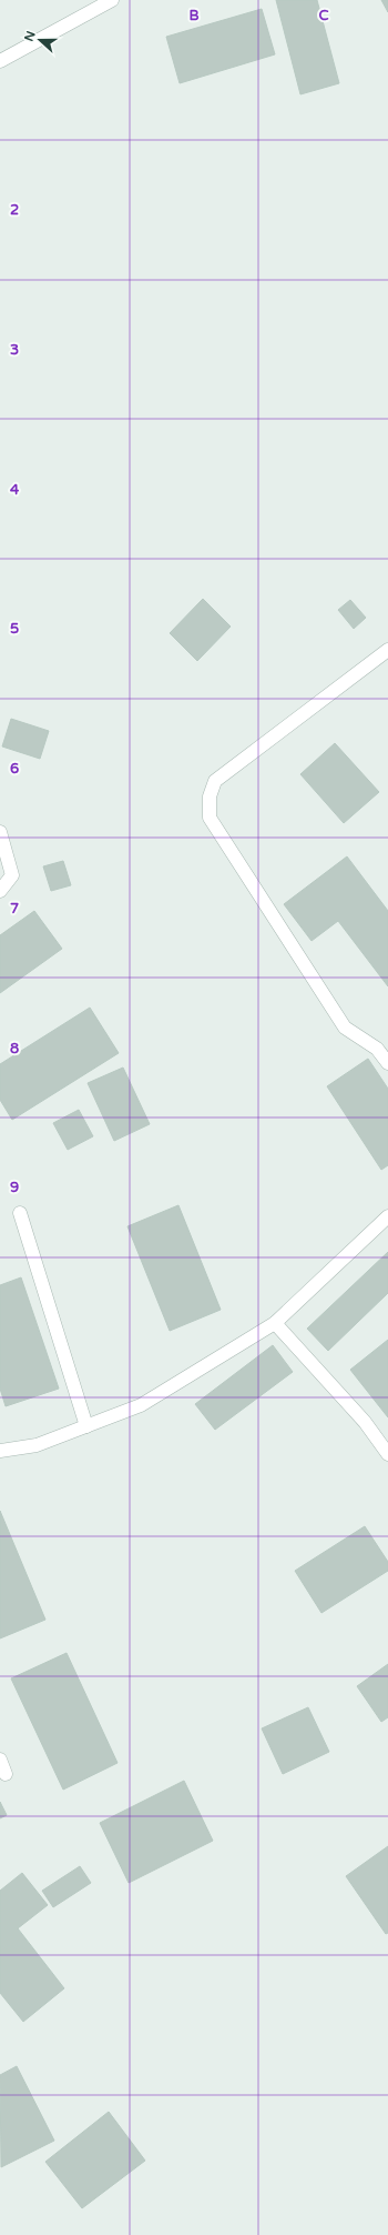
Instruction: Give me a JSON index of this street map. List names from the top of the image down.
{
  "north": "left",
  "grid": {
    "columns": ["B", "C"],
    "rows": [
      "2",
      "3",
      "4",
      "5",
      "6",
      "7",
      "8",
      "9"
    ]
  }
}
